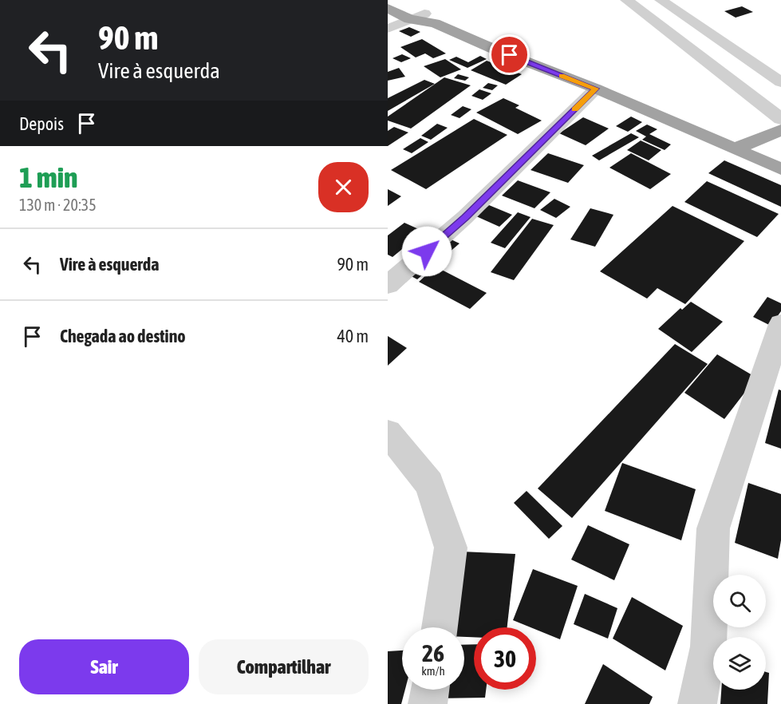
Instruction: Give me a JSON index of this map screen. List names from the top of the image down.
{
  "page": {
    "turn": ["90 m", "Vire à esquerda"],
    "then": "Depois",
    "heading": ["1 min", "130 m · 20:35"],
    "list": [
      {
        "name": "Vire à esquerda",
        "value": "90 m"
      },
      {
        "name": "Chegada ao destino",
        "value": "40 m"
      }
    ],
    "speed": "26 km/h",
    "limit": "30",
    "buttons": ["Sair", "Compartilhar"]
  }
}
